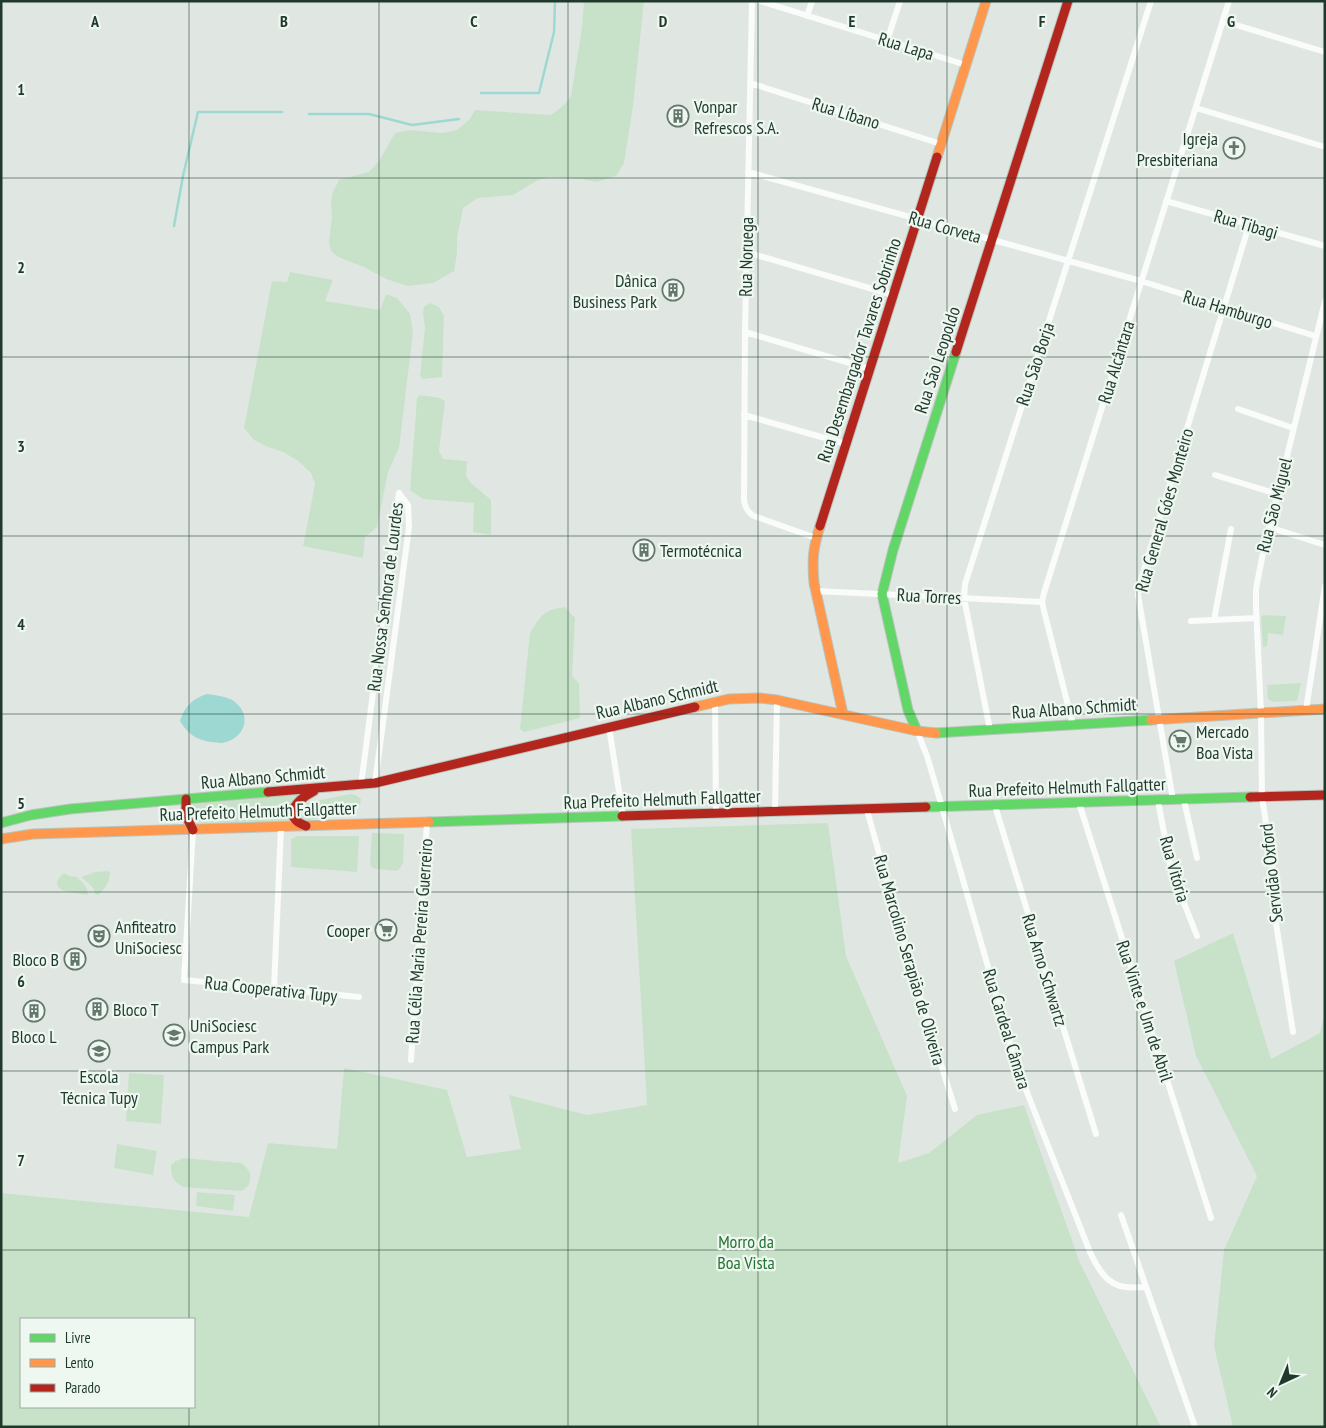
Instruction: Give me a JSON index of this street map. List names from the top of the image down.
{
  "streets": {
    "main road": [
      "Rua Desembargador Tavares Sobrinho",
      "Rua São Leopoldo",
      "Rua Albano Schmidt",
      "Rua Prefeito Helmuth Fallgatter"
    ],
    "street": [
      "Rua Lapa",
      "Rua Líbano",
      "Rua Tibagi",
      "Rua Corveta",
      "Rua Noruega",
      "Rua Hamburgo",
      "Rua Alcântara",
      "Rua São Borja",
      "Rua São Miguel",
      "Rua General Góes Monteiro",
      "Rua Torres",
      "Rua Nossa Senhora de Lourdes",
      "Rua Vitória",
      "Servidão Oxford",
      "Rua Célia Maria Pereira Guerreiro",
      "Rua Marcolino Serapião de Oliveira",
      "Rua Arno Schwartz",
      "Rua Cooperativa Tupy",
      "Rua Vinte e Um de Abril",
      "Rua Cardeal Câmara"
    ]
  },
  "crossings": [
    ["Rua Lapa", "Rua Desembargador Tavares Sobrinho"],
    ["Rua Líbano", "Rua Noruega"],
    ["Rua Líbano", "Rua Desembargador Tavares Sobrinho"],
    ["Rua Tibagi", "Rua Alcântara"],
    ["Rua Tibagi", "Rua General Góes Monteiro"],
    ["Rua Corveta", "Rua Noruega"],
    ["Rua Corveta", "Rua Hamburgo"],
    ["Rua Corveta", "Rua Desembargador Tavares Sobrinho"],
    ["Rua Corveta", "Rua São Leopoldo"],
    ["Rua Corveta", "Rua Alcântara"],
    ["Rua Corveta", "Rua São Borja"],
    ["Rua Noruega", "Rua Desembargador Tavares Sobrinho"],
    ["Rua Hamburgo", "Rua Alcântara"],
    ["Rua Hamburgo", "Rua São Miguel"],
    ["Rua Hamburgo", "Rua General Góes Monteiro"],
    ["Rua Desembargador Tavares Sobrinho", "Rua Torres"],
    ["Rua Desembargador Tavares Sobrinho", "Rua Albano Schmidt"],
    ["Rua São Leopoldo", "Rua Torres"],
    ["Rua São Leopoldo", "Rua Albano Schmidt"],
    ["Rua São Leopoldo", "Rua Cardeal Câmara"],
    ["Rua Alcântara", "Rua Torres"],
    ["Rua Alcântara", "Rua Albano Schmidt"],
    ["Rua São Borja", "Rua Torres"],
    ["Rua São Borja", "Rua Albano Schmidt"],
    ["Rua São Miguel", "Rua Albano Schmidt"],
    ["Rua São Miguel", "Servidão Oxford"],
    ["Rua General Góes Monteiro", "Rua Albano Schmidt"],
    ["Rua General Góes Monteiro", "Rua Prefeito Helmuth Fallgatter"],
    ["Rua Nossa Senhora de Lourdes", "Rua Albano Schmidt"],
    ["Rua Albano Schmidt", "Servidão Oxford"],
    ["Rua Albano Schmidt", "Rua Cardeal Câmara"],
    ["Rua Prefeito Helmuth Fallgatter", "Rua Vitória"],
    ["Rua Prefeito Helmuth Fallgatter", "Servidão Oxford"],
    ["Rua Prefeito Helmuth Fallgatter", "Rua Célia Maria Pereira Guerreiro"],
    ["Rua Prefeito Helmuth Fallgatter", "Rua Marcolino Serapião de Oliveira"],
    ["Rua Prefeito Helmuth Fallgatter", "Rua Arno Schwartz"],
    ["Rua Prefeito Helmuth Fallgatter", "Rua Cooperativa Tupy"],
    ["Rua Prefeito Helmuth Fallgatter", "Rua Vinte e Um de Abril"],
    ["Rua Prefeito Helmuth Fallgatter", "Rua Cardeal Câmara"]
  ],
  "parks": ["Morro da Boa Vista"],
  "places": {
    "building": [
      "Vonpar Refrescos S.A.",
      "Dânica Business Park",
      "Termotécnica",
      "Bloco B",
      "Bloco T",
      "Bloco L"
    ],
    "church": ["Igreja Presbiteriana"],
    "supermarket": ["Mercado Boa Vista", "Cooper"],
    "theatre": ["Anfiteatro UniSociesc"],
    "school or university": ["UniSociesc Campus Park", "Escola Técnica Tupy"]
  },
  "legend": ["Livre", "Lento", "Parado"],
  "north": "bottom left",
  "grid": {
    "columns": [
      "A",
      "B",
      "C",
      "D",
      "E",
      "F",
      "G"
    ],
    "rows": [
      "1",
      "2",
      "3",
      "4",
      "5",
      "6",
      "7"
    ]
  }
}
